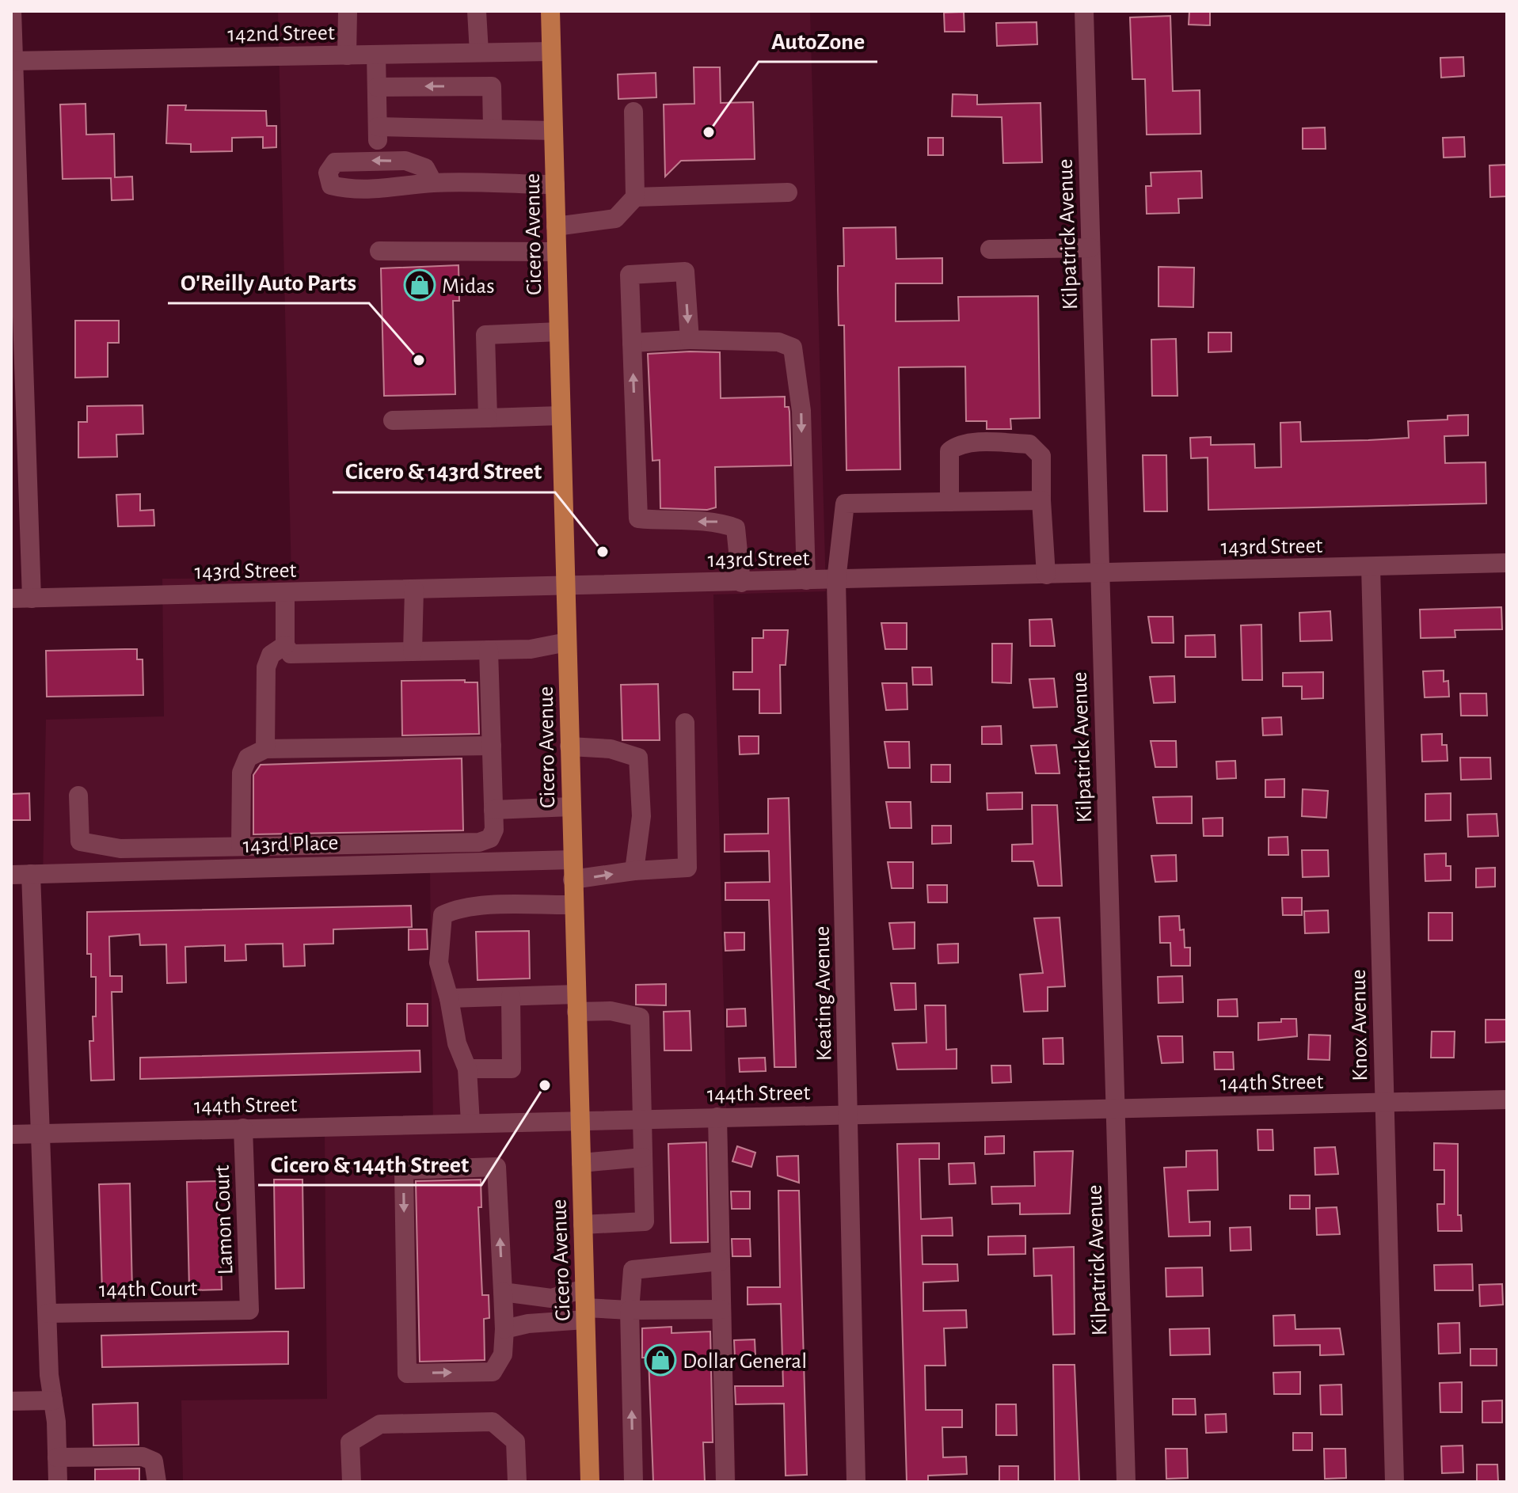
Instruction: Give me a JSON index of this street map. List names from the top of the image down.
{
  "streets": {
    "main road": ["Cicero Avenue"],
    "street": [
      "142nd Street",
      "Kilpatrick Avenue",
      "143rd Street",
      "143rd Place",
      "Keating Avenue",
      "Knox Avenue",
      "144th Street",
      "Lamon Court",
      "144th Court"
    ]
  },
  "crossings": [
    ["142nd Street", "Cicero Avenue"],
    ["Cicero Avenue", "143rd Street"],
    ["Cicero Avenue", "143rd Place"],
    ["Cicero Avenue", "144th Street"],
    ["Kilpatrick Avenue", "143rd Street"],
    ["Kilpatrick Avenue", "144th Street"],
    ["143rd Street", "Keating Avenue"],
    ["143rd Street", "Knox Avenue"],
    ["Keating Avenue", "144th Street"],
    ["Knox Avenue", "144th Street"],
    ["144th Street", "Lamon Court"],
    ["Lamon Court", "144th Court"]
  ],
  "places": {
    "other": [
      "AutoZone",
      "O'Reilly Auto Parts",
      "Cicero & 143rd Street",
      "Cicero & 144th Street"
    ],
    "shop": ["Midas", "Dollar General"]
  }
}
